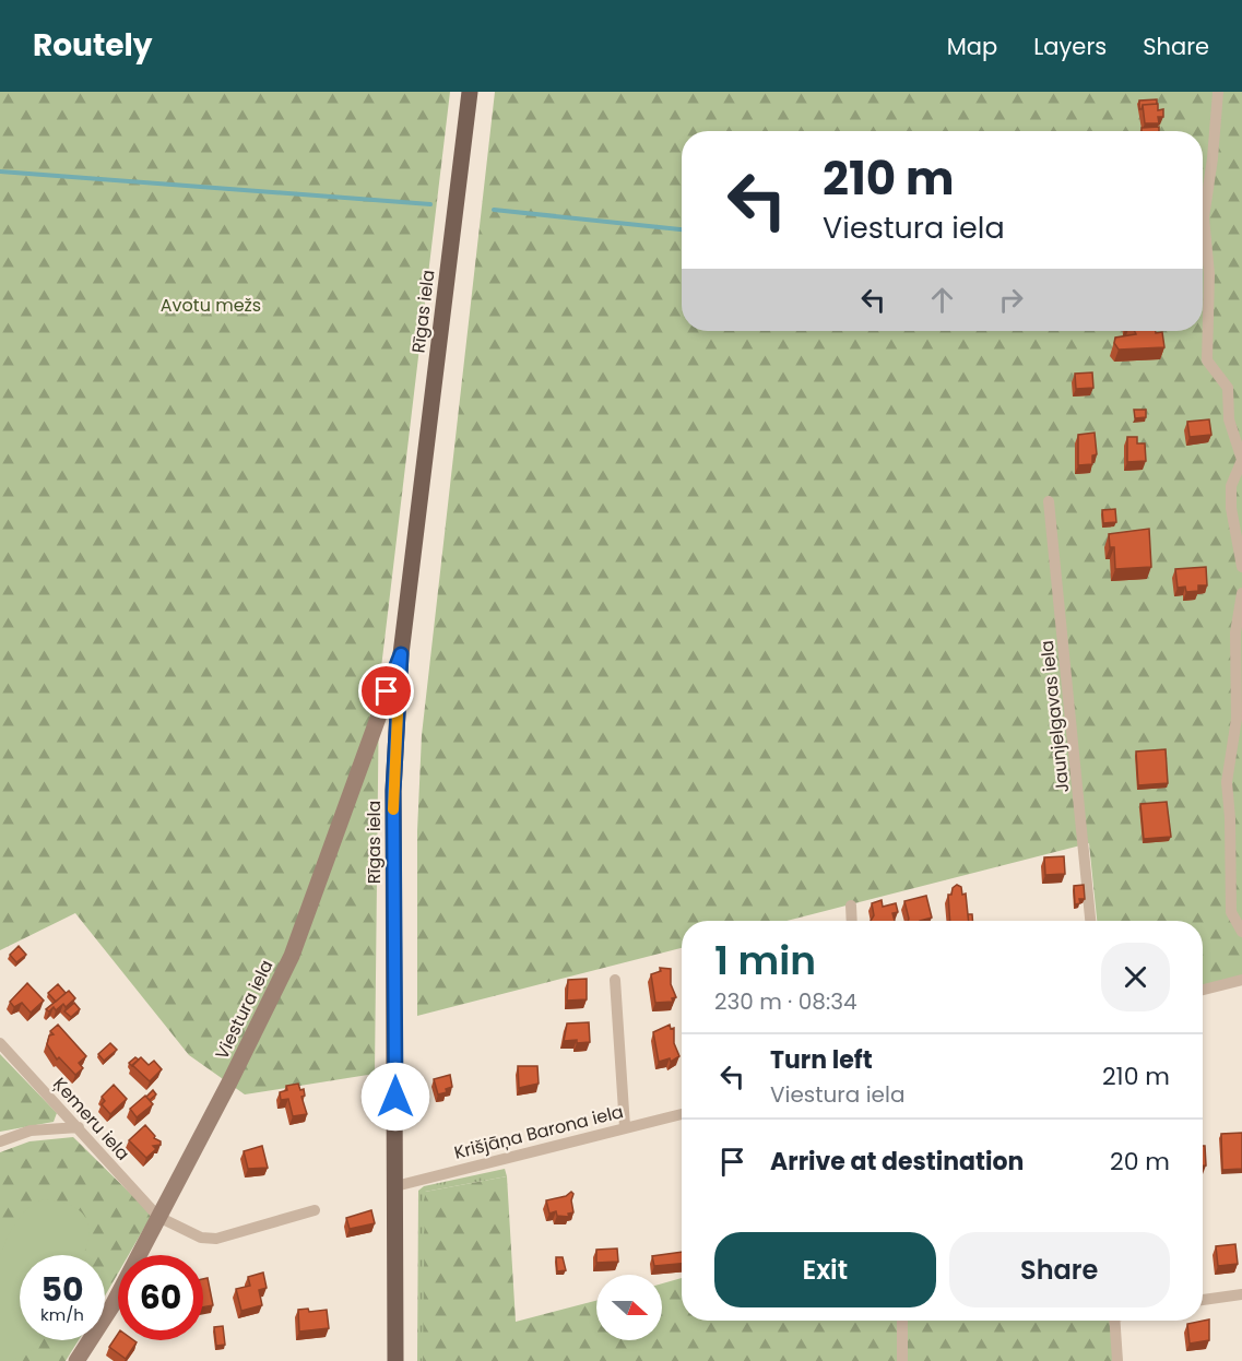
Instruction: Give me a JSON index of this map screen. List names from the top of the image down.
{
  "streets": {
    "main road": ["Rīgas iela"],
    "street": [
      "Jaunjelgavas iela",
      "Viestura iela",
      "Ķemeru iela",
      "Krišjāņa Barona iela"
    ]
  },
  "crossings": [
    ["Rīgas iela", "Viestura iela"],
    ["Rīgas iela", "Krišjāņa Barona iela"],
    ["Viestura iela", "Ķemeru iela"]
  ],
  "parks": ["Avotu mežs"],
  "north": "right",
  "page": {
    "header": "Routely",
    "nav": ["Map", "Layers", "Share"],
    "turn": ["210 m", "Viestura iela"],
    "heading": ["1 min", "230 m · 08:34"],
    "list": [
      {
        "name": "Turn left",
        "note": "Viestura iela",
        "value": "210 m"
      },
      {
        "name": "Arrive at destination",
        "value": "20 m"
      }
    ],
    "buttons": ["Exit", "Share"],
    "speed": "50 km/h",
    "limit": "60"
  }
}
